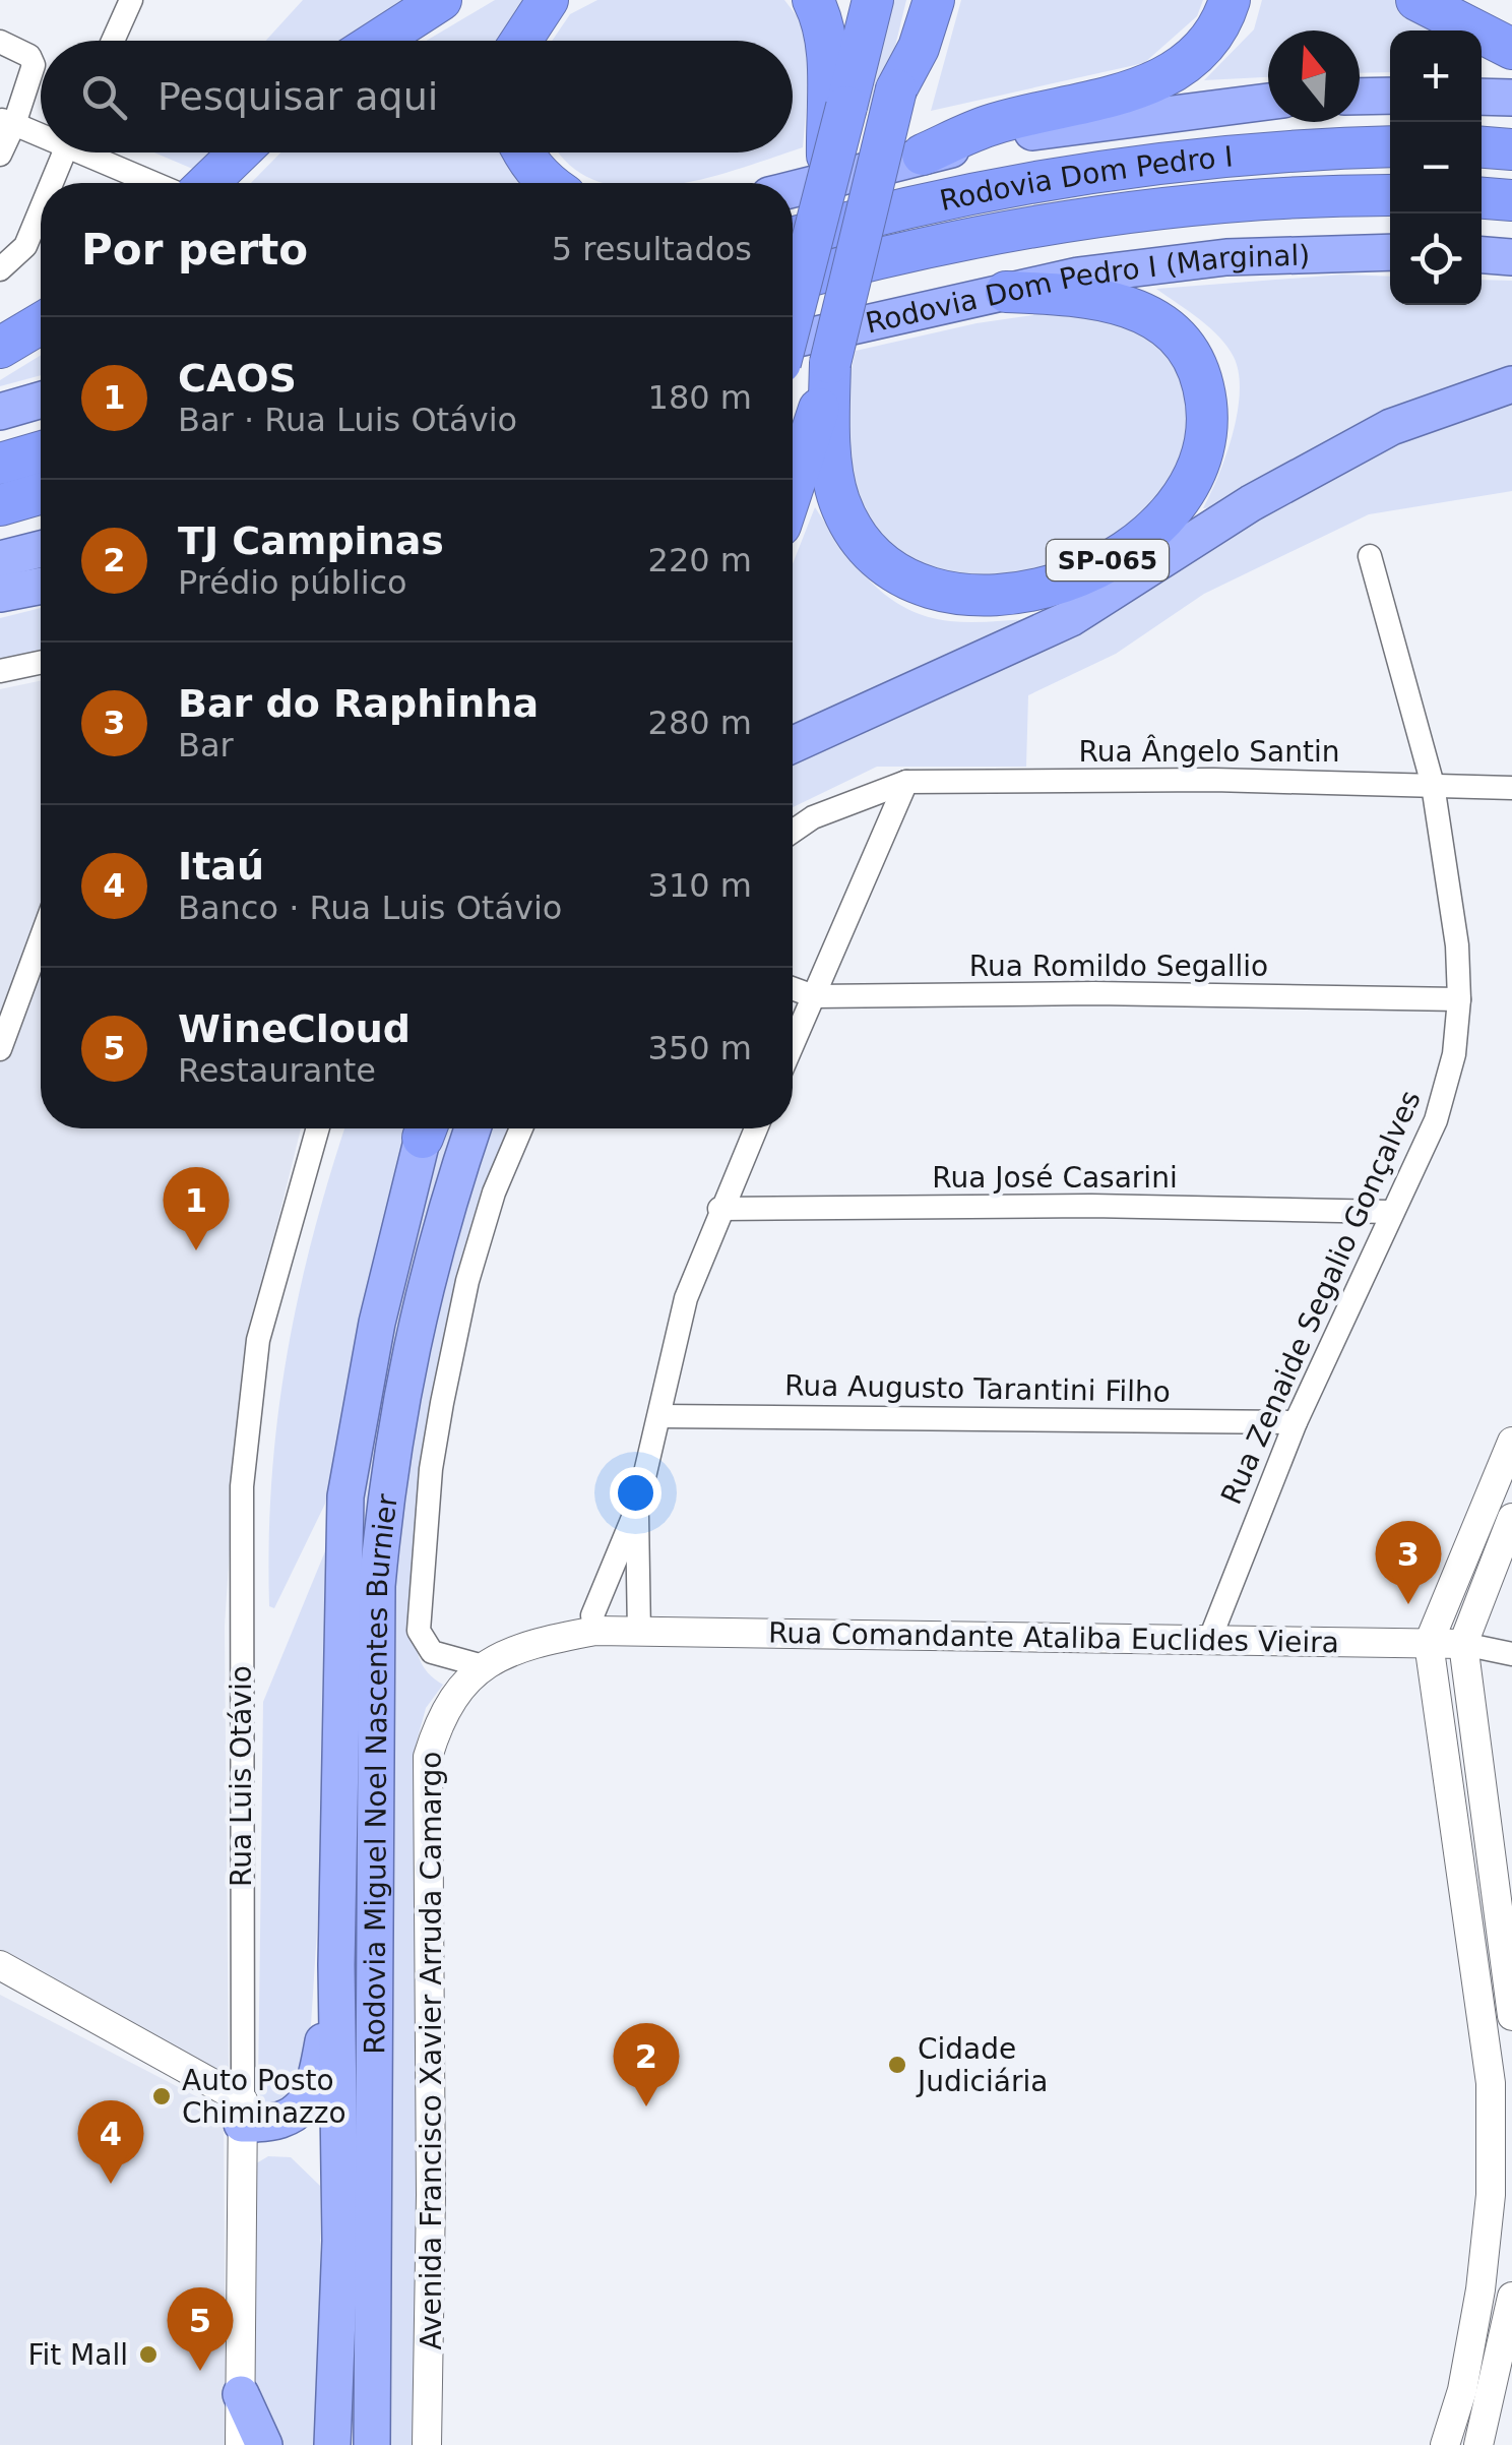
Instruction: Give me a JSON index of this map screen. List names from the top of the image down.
{
  "streets": {
    "highway": [
      "Rodovia Dom Pedro I",
      "Rodovia Dom Pedro I (Marginal)",
      "SP-065",
      "Rodovia Miguel Noel Nascentes Burnier"
    ],
    "street": [
      "Rua Ângelo Santin",
      "Rua Romildo Segallio",
      "Rua José Casarini",
      "Rua Zenaide Segalio Gonçalves",
      "Rua Augusto Tarantini Filho",
      "Rua Comandante Ataliba Euclides Vieira",
      "Rua Luis Otávio",
      "Avenida Francisco Xavier Arruda Camargo"
    ]
  },
  "crossings": [
    ["Rodovia Dom Pedro I (Marginal)", "SP-065"],
    ["Rua Ângelo Santin", "Rua Zenaide Segalio Gonçalves"],
    ["Rua Romildo Segallio", "Rua Zenaide Segalio Gonçalves"],
    ["Rua José Casarini", "Rua Zenaide Segalio Gonçalves"],
    ["Rua Zenaide Segalio Gonçalves", "Rua Augusto Tarantini Filho"],
    ["Rua Zenaide Segalio Gonçalves", "Rua Comandante Ataliba Euclides Vieira"],
    ["Rua Comandante Ataliba Euclides Vieira", "Avenida Francisco Xavier Arruda Camargo"]
  ],
  "places": ["Cidade Judiciária", "Auto Posto Chiminazzo", "Fit Mall"],
  "north": "top",
  "page": {
    "map_buttons": ["+", "−"],
    "search": "Pesquisar aqui",
    "heading": ["Por perto", "5 resultados"],
    "list": [
      {
        "mark": "1",
        "name": "CAOS",
        "note": "Bar · Rua Luis Otávio",
        "value": "180 m"
      },
      {
        "mark": "2",
        "name": "TJ Campinas",
        "note": "Prédio público",
        "value": "220 m"
      },
      {
        "mark": "3",
        "name": "Bar do Raphinha",
        "note": "Bar",
        "value": "280 m"
      },
      {
        "mark": "4",
        "name": "Itaú",
        "note": "Banco · Rua Luis Otávio",
        "value": "310 m"
      },
      {
        "mark": "5",
        "name": "WineCloud",
        "note": "Restaurante",
        "value": "350 m"
      }
    ],
    "pins": [
      "1",
      "3",
      "2",
      "4",
      "5"
    ]
  }
}
